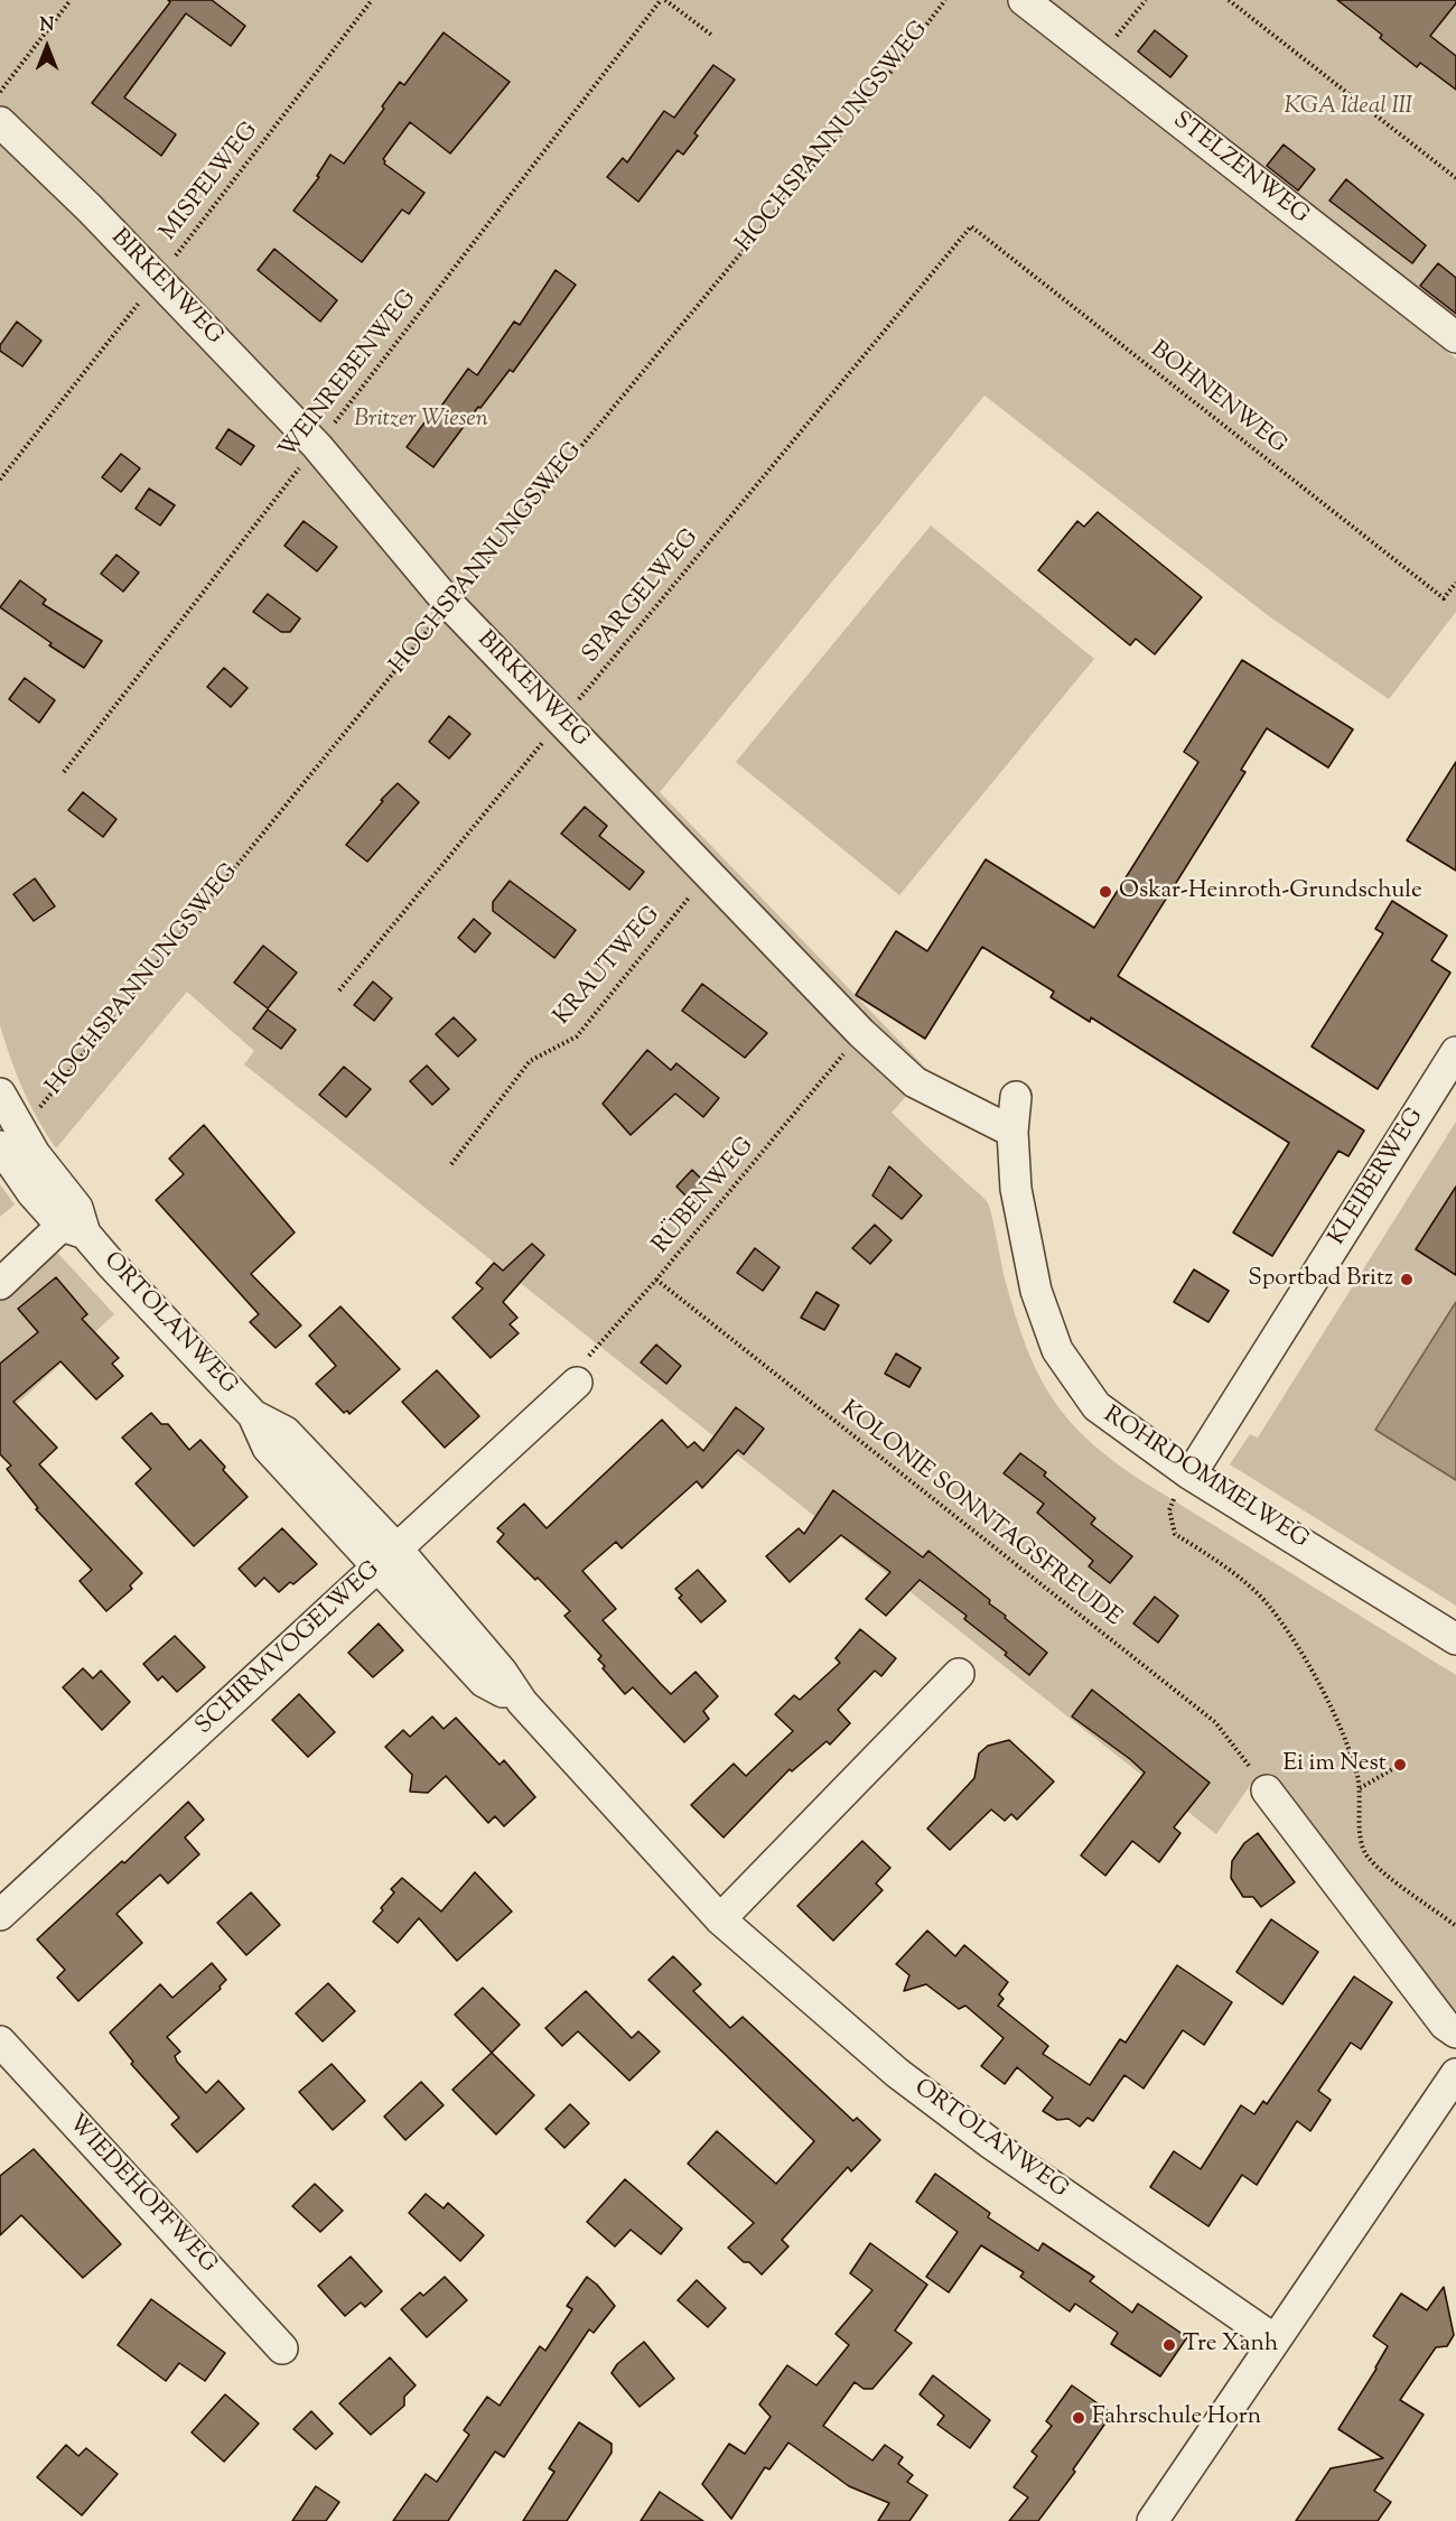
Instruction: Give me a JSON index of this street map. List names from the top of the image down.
{
  "streets": {
    "street": [
      "STELZENWEG",
      "BIRKENWEG",
      "KLEIBERWEG",
      "ORTOLANWEG",
      "ROHRDOMMELWEG",
      "SCHIRMVOGELWEG",
      "WIEDEHOPFWEG"
    ],
    "path": [
      "HOCHSPANNUNGSWEG",
      "MISPELWEG",
      "WEINREBENWEG",
      "BOHNENWEG",
      "SPARGELWEG",
      "KRAUTWEG",
      "RÜBENWEG",
      "KOLONIE SONNTAGSFREUDE"
    ]
  },
  "crossings": [
    ["HOCHSPANNUNGSWEG", "BIRKENWEG"],
    ["MISPELWEG", "BIRKENWEG"],
    ["BIRKENWEG", "WEINREBENWEG"],
    ["BIRKENWEG", "SPARGELWEG"],
    ["BIRKENWEG", "KRAUTWEG"],
    ["BIRKENWEG", "RÜBENWEG"],
    ["BIRKENWEG", "ROHRDOMMELWEG"],
    ["BOHNENWEG", "SPARGELWEG"],
    ["KLEIBERWEG", "ROHRDOMMELWEG"],
    ["RÜBENWEG", "KOLONIE SONNTAGSFREUDE"],
    ["RÜBENWEG", "SCHIRMVOGELWEG"],
    ["ORTOLANWEG", "SCHIRMVOGELWEG"]
  ],
  "parks": ["KGA Ideal III", "Britzer Wiesen"],
  "places": [
    "Oskar-Heinroth-Grundschule",
    "Sportbad Britz",
    "Ei im Nest",
    "Tre Xanh",
    "Fahrschule Horn"
  ],
  "north": "top"
}
